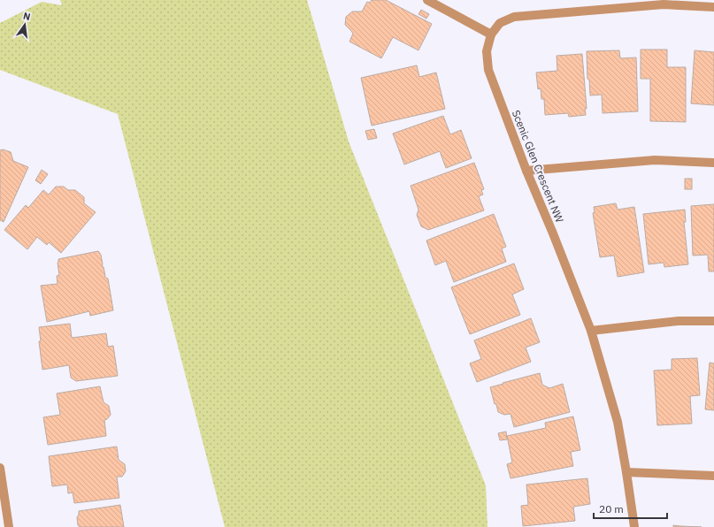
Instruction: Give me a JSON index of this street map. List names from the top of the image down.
{
  "streets": {
    "street": ["Scenic Glen Crescent NW"]
  },
  "scale_bar": "20 m",
  "north": "top"
}
